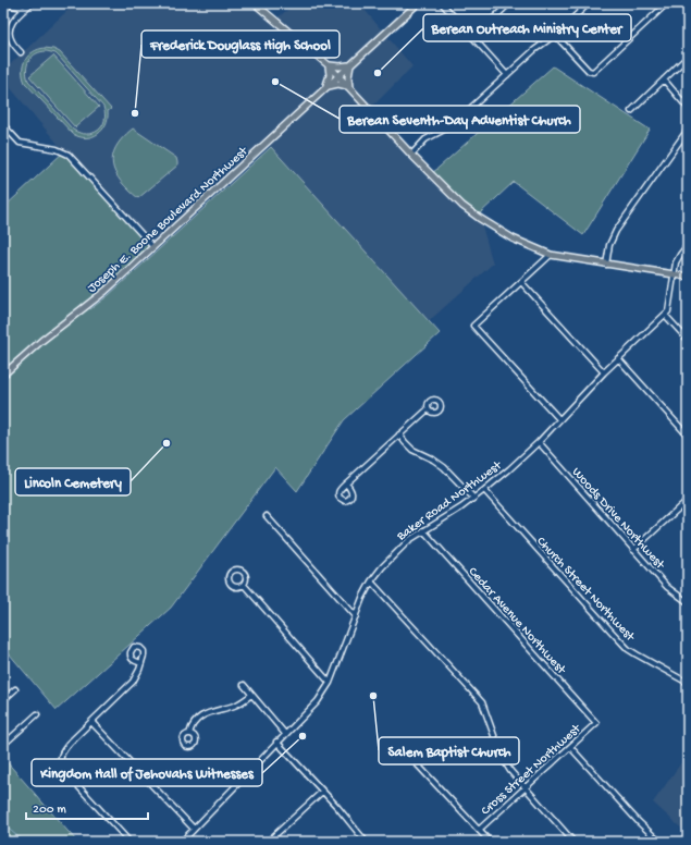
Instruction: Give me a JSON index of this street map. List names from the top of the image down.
{
  "streets": {
    "main road": ["Joseph E. Boone Boulevard Northwest"],
    "street": [
      "Baker Road Northwest",
      "Woods Drive Northwest",
      "Church Street Northwest",
      "Cedar Avenue Northwest",
      "Cross Street Northwest"
    ]
  },
  "crossings": [
    ["Baker Road Northwest", "Woods Drive Northwest"],
    ["Baker Road Northwest", "Church Street Northwest"],
    ["Baker Road Northwest", "Cedar Avenue Northwest"],
    ["Cedar Avenue Northwest", "Cross Street Northwest"]
  ],
  "places": [
    "Berean Outreach Ministry Center",
    "Berean Seventh-Day Adventist Church",
    "Frederick Douglass High School",
    "Lincoln Cemetery",
    "Salem Baptist Church",
    "Kingdom Hall of Jehovahs Witnesses"
  ],
  "scale_bar": "200 m"
}
